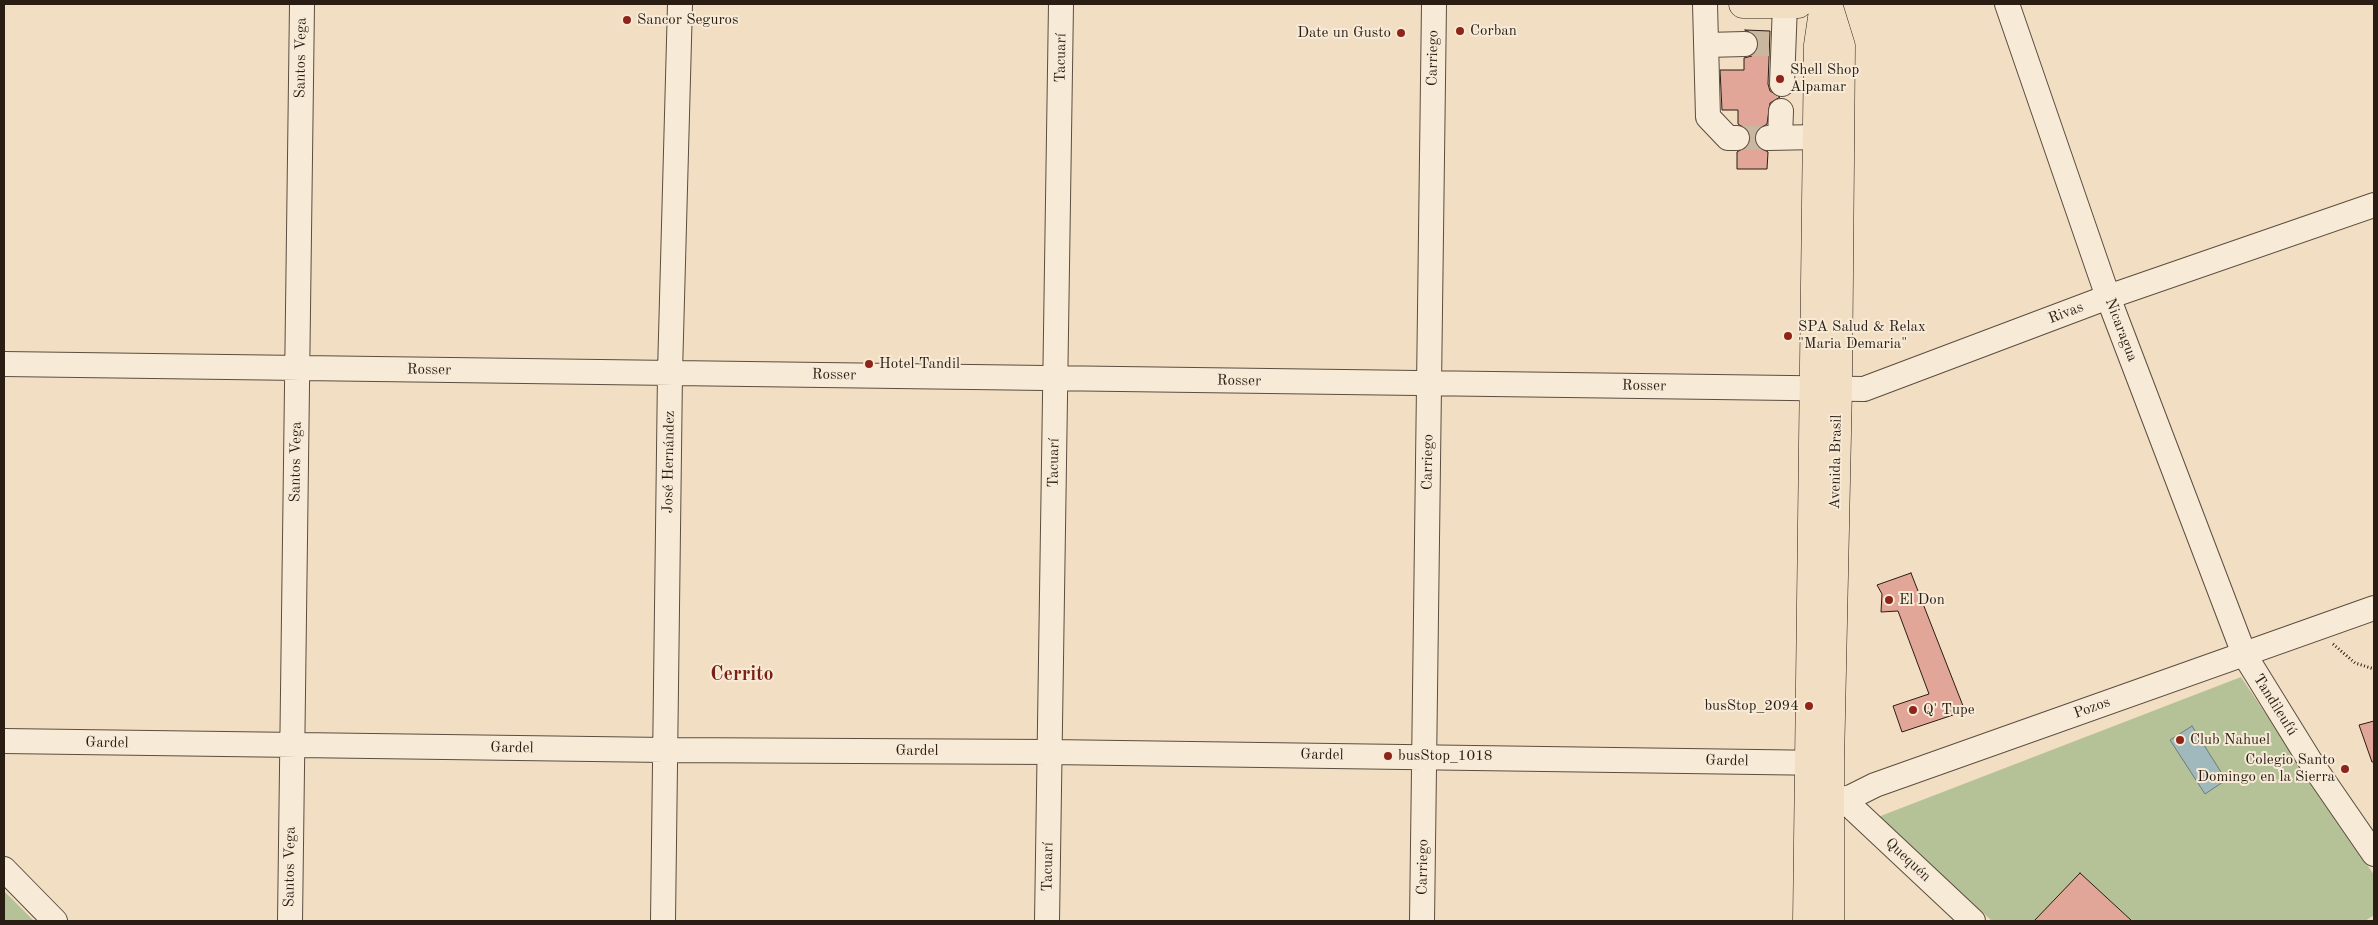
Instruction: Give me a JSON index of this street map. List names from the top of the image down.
{
  "streets": {
    "main road": ["Avenida Brasil"],
    "street": [
      "Santos Vega",
      "Tacuarí",
      "Carriego",
      "Rivas",
      "Nicaragua",
      "Rosser",
      "José Hernández",
      "Tandileufú",
      "Pozos",
      "Gardel",
      "Quequén"
    ]
  },
  "crossings": [
    ["Santos Vega", "Rosser"],
    ["Santos Vega", "Gardel"],
    ["Tacuarí", "Rosser"],
    ["Tacuarí", "Gardel"],
    ["Carriego", "Rosser"],
    ["Carriego", "Gardel"],
    ["Rivas", "Nicaragua"],
    ["Rivas", "Rosser"],
    ["Rivas", "Avenida Brasil"],
    ["Nicaragua", "Tandileufú"],
    ["Nicaragua", "Pozos"],
    ["Rosser", "José Hernández"],
    ["Rosser", "Avenida Brasil"],
    ["José Hernández", "Gardel"],
    ["Avenida Brasil", "Pozos"],
    ["Avenida Brasil", "Gardel"],
    ["Avenida Brasil", "Quequén"],
    ["Tandileufú", "Pozos"],
    ["Pozos", "Quequén"]
  ],
  "districts": ["Cerrito"],
  "places": [
    "Sancor Seguros",
    "Corban",
    "Date un Gusto",
    "Shell Shop Alpamar",
    "SPA Salud & Relax \"Maria Demaria\"",
    "Hotel Tandil",
    "El Don",
    "busStop_2094",
    "Q' Tupe",
    "Club Nahuel",
    "busStop_1018",
    "Colegio Santo Domingo en la Sierra"
  ]
}
